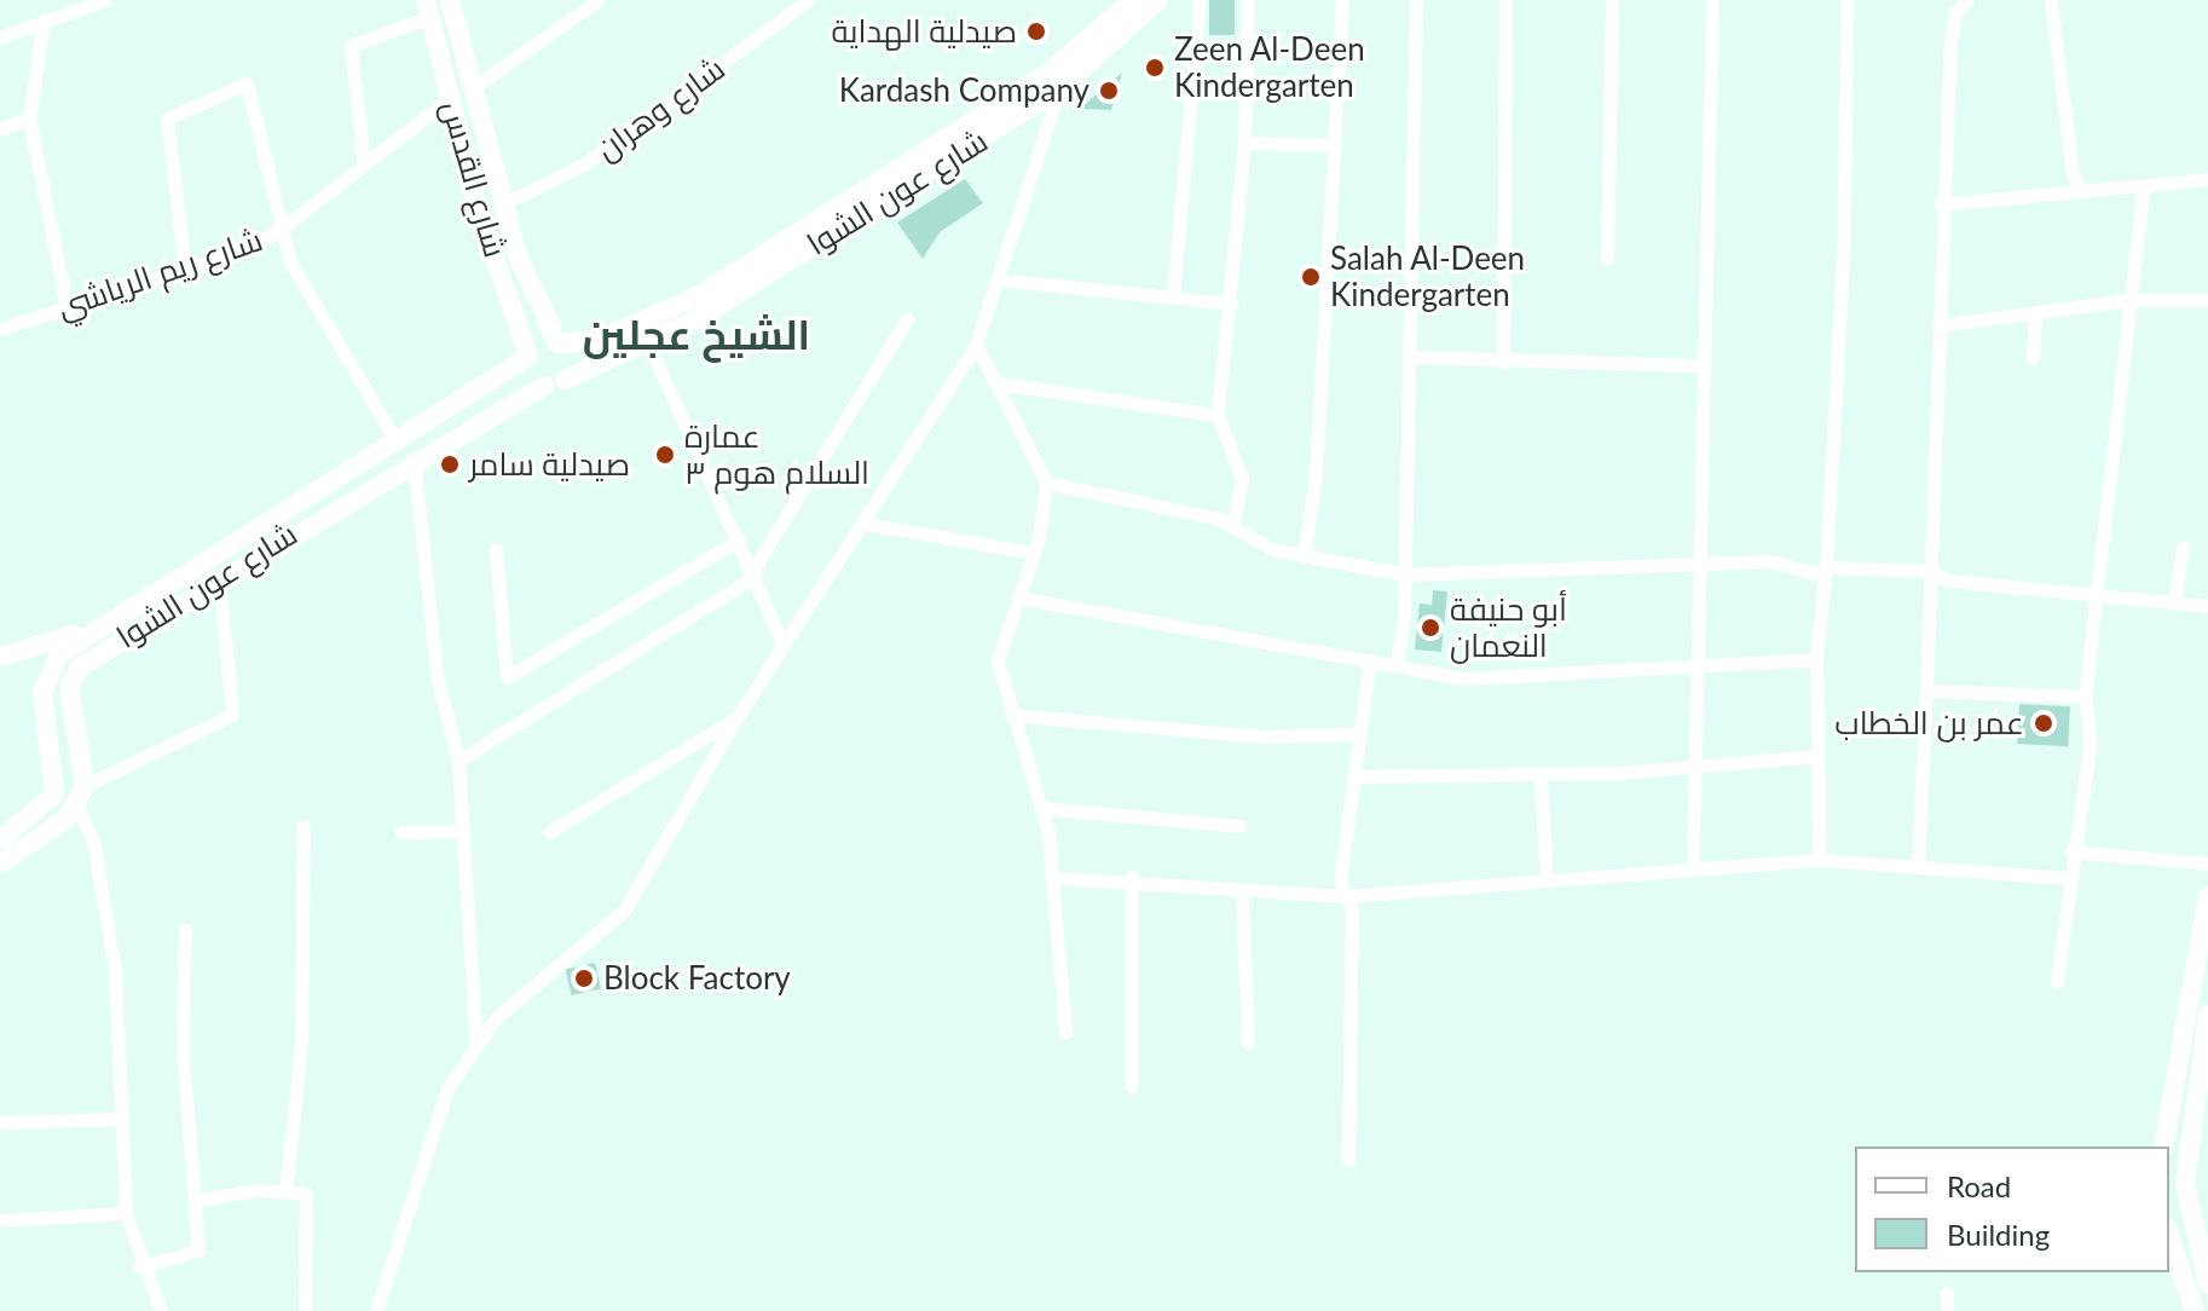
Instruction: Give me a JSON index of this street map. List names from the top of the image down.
{
  "streets": {
    "main road": ["شارع القدس", "شارع عون الشوا"],
    "street": ["شارع وهران", "شارع ريم الرياشي"]
  },
  "crossings": [
    ["شارع وهران", "شارع القدس"],
    ["شارع القدس", "شارع عون الشوا"],
    ["شارع القدس", "شارع ريم الرياشي"]
  ],
  "districts": ["الشيخ عجلين"],
  "places": [
    "صيدلية الهداية",
    "Zeen Al-Deen Kindergarten",
    "Kardash Company",
    "Salah Al-Deen Kindergarten",
    "عمارة السلام هوم ٣",
    "صيدلية سامر",
    "أبو حنيفة النعمان",
    "عمر بن الخطاب",
    "Block Factory"
  ],
  "legend": ["Road", "Building"]
}
